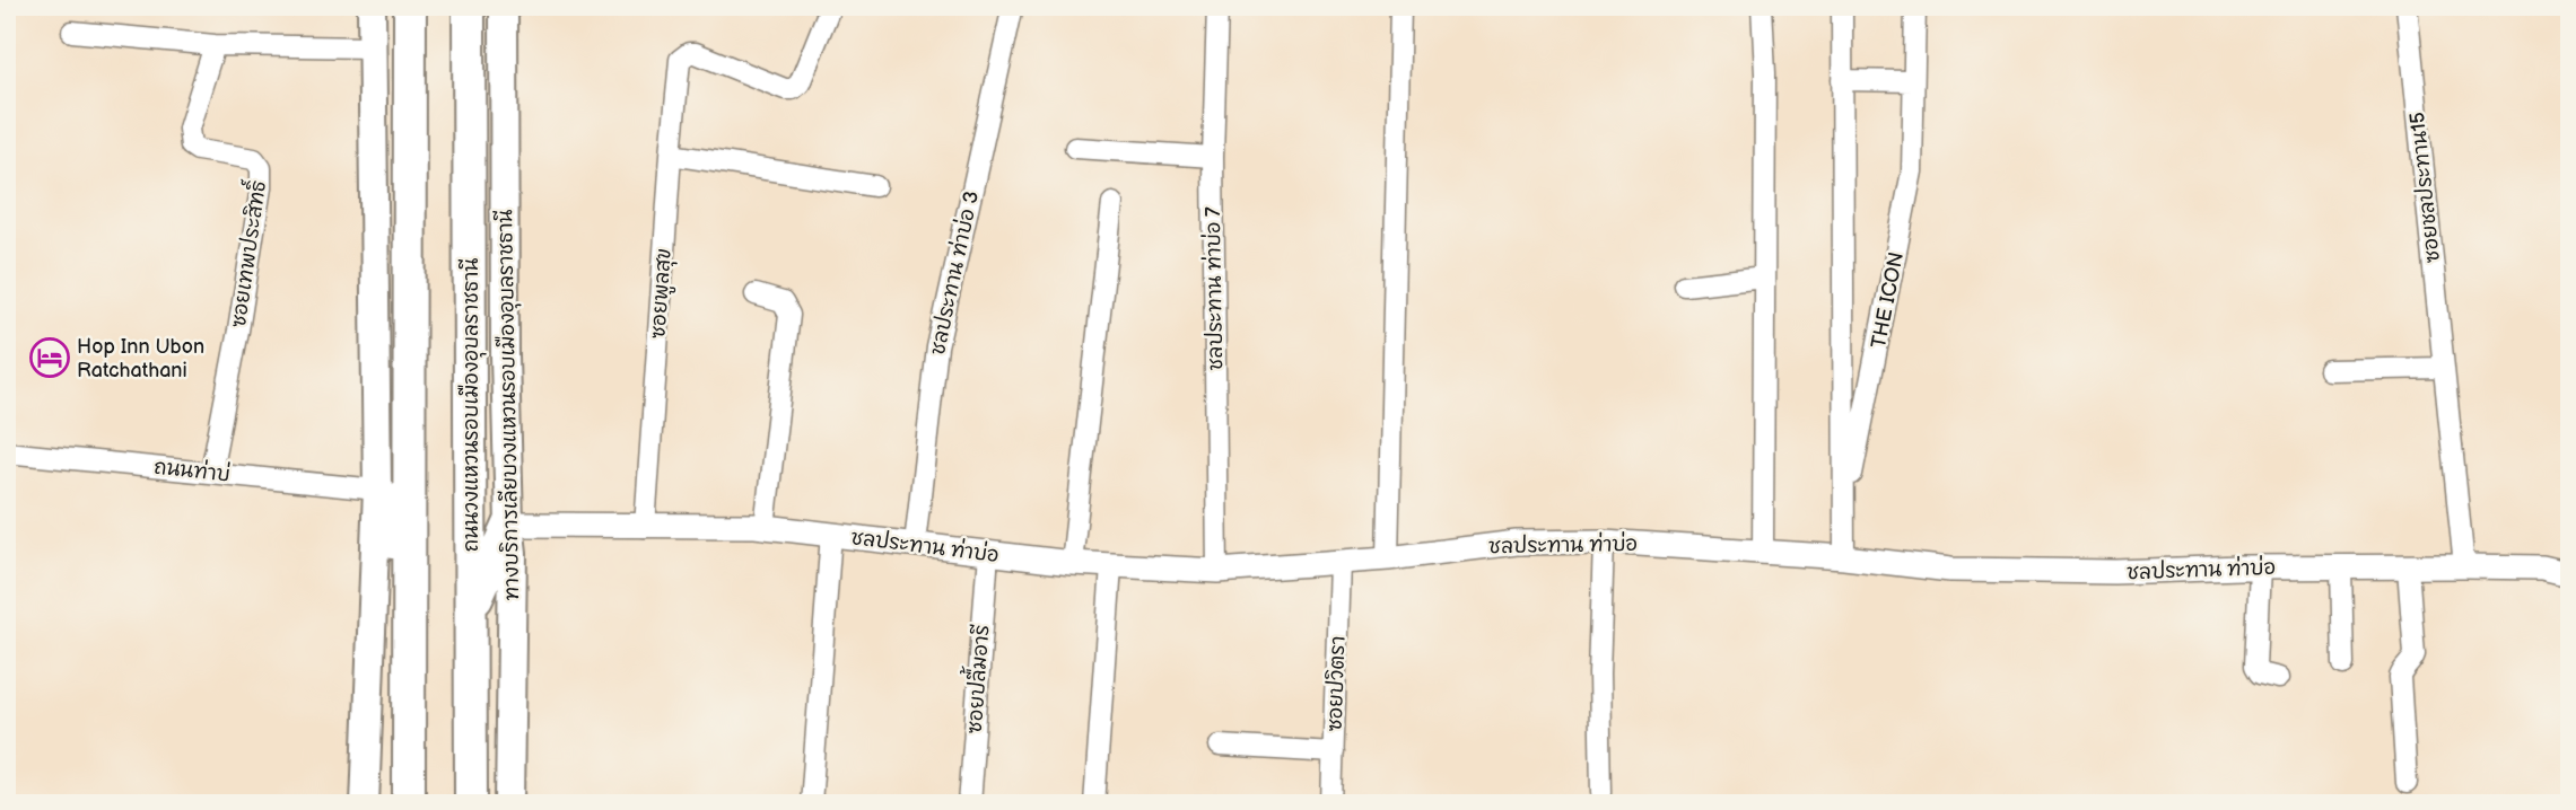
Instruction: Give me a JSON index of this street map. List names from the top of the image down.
{
  "streets": {
    "highway": ["ถนนวงแหวนรอบเมืองอุบลราชธานี"],
    "main road": ["ทางบริการเลียบวงแหวนรอบเมืองอุบลราชธานี"],
    "street": [
      "ซอยชลประทาน15",
      "ซอยเทพประสิทธิ์",
      "ชลประทาน ท่าบ่อ 3",
      "ชลประทาน ท่าบ่อ 7",
      "ซอยพูลสุข",
      "THE ICON",
      "ถนนท่าบ่",
      "ชลประทาน ท่าบ่อ",
      "ซอยปลื้มอารี",
      "ซอยปวิตรา"
    ]
  },
  "crossings": [
    ["ซอยชลประทาน15", "ชลประทาน ท่าบ่อ"],
    ["ซอยเทพประสิทธิ์", "ถนนท่าบ่"],
    ["ชลประทาน ท่าบ่อ 3", "ชลประทาน ท่าบ่อ"],
    ["ชลประทาน ท่าบ่อ 7", "ชลประทาน ท่าบ่อ"],
    ["ซอยพูลสุข", "ชลประทาน ท่าบ่อ"],
    ["THE ICON", "ชลประทาน ท่าบ่อ"],
    ["ทางบริการเลียบวงแหวนรอบเมืองอุบลราชธานี", "ชลประทาน ท่าบ่อ"],
    ["ชลประทาน ท่าบ่อ", "ซอยปลื้มอารี"],
    ["ชลประทาน ท่าบ่อ", "ซอยปวิตรา"]
  ],
  "places": {
    "hotel": ["Hop Inn Ubon Ratchathani"]
  }
}
